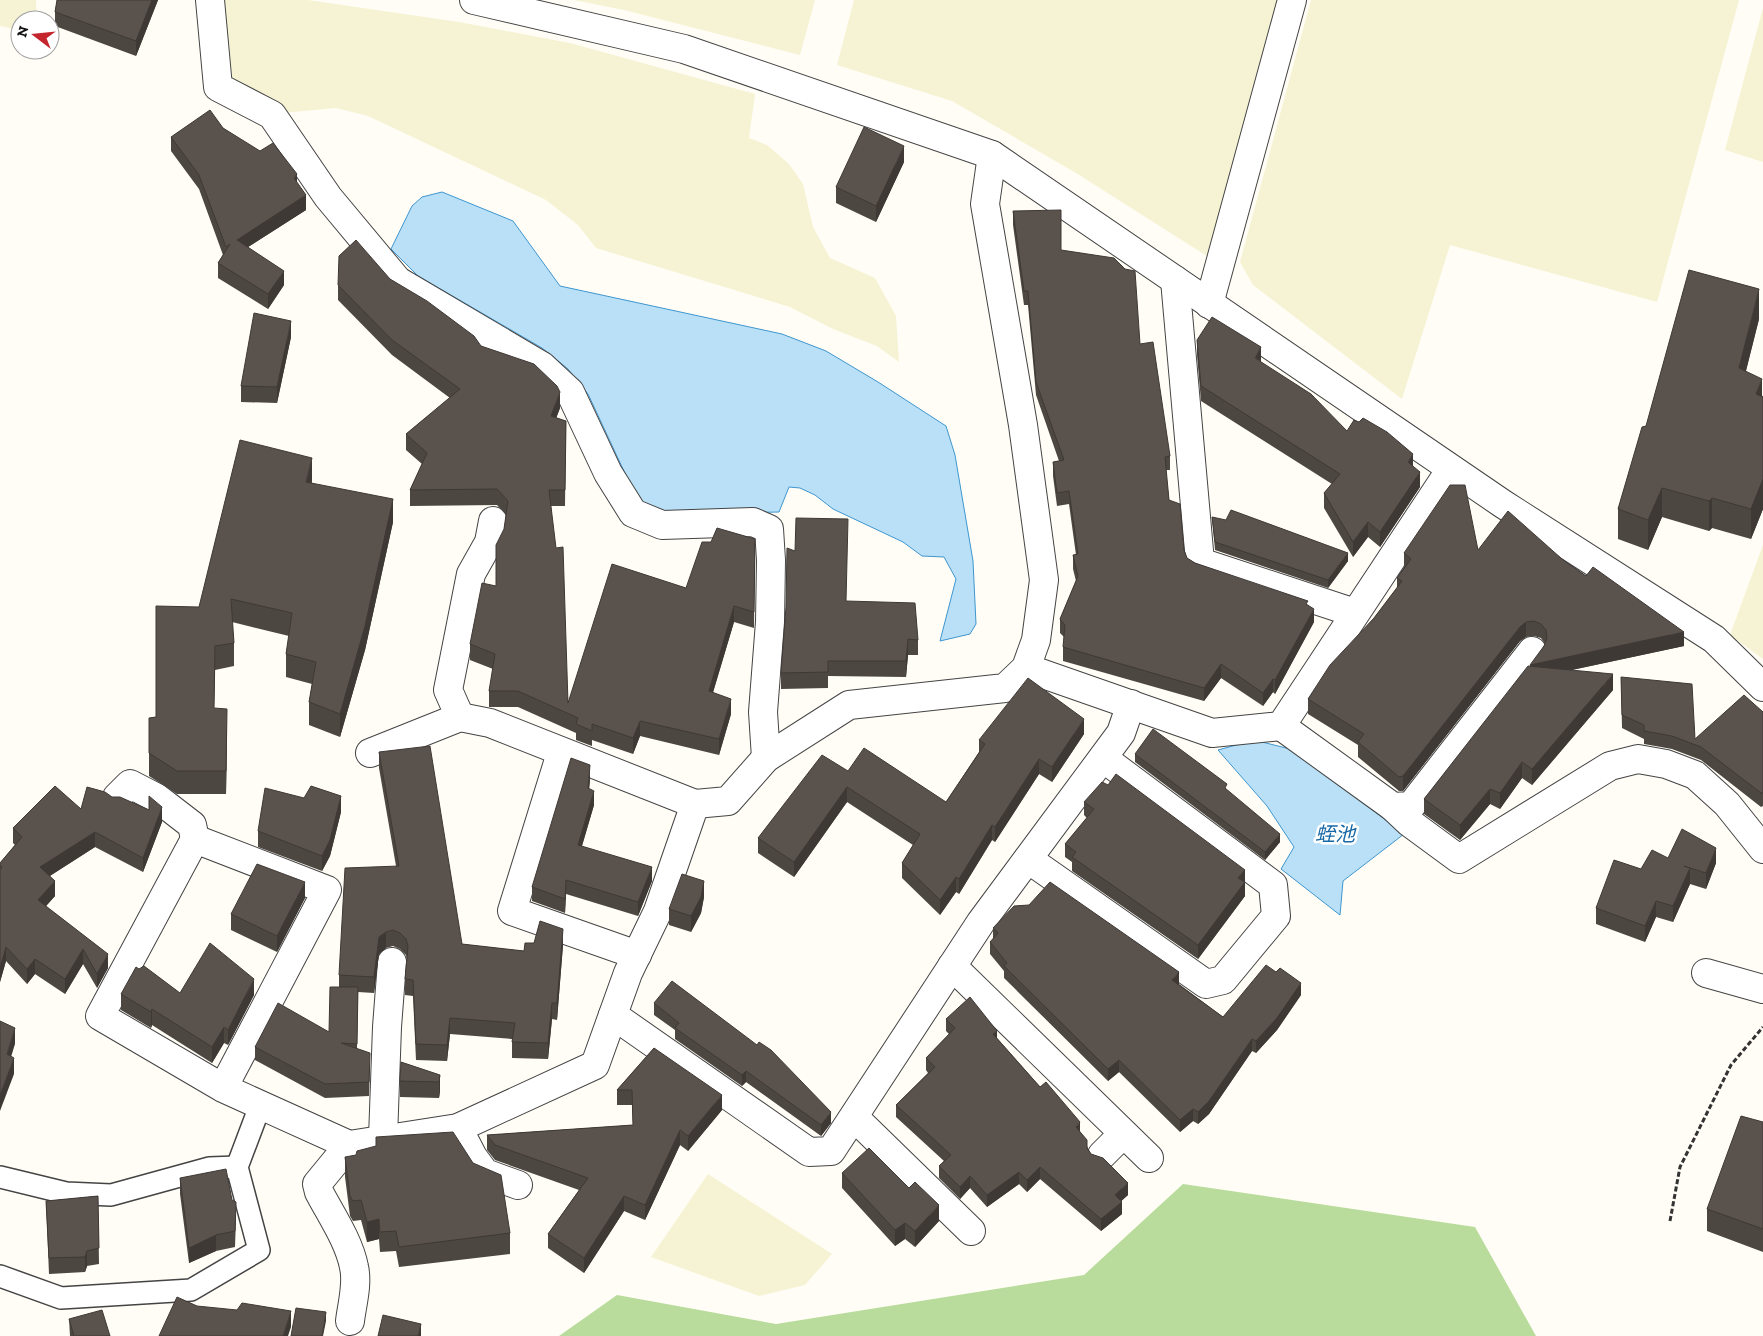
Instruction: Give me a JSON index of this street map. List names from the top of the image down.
{
  "water": ["蛭池"],
  "north": "left"
}
